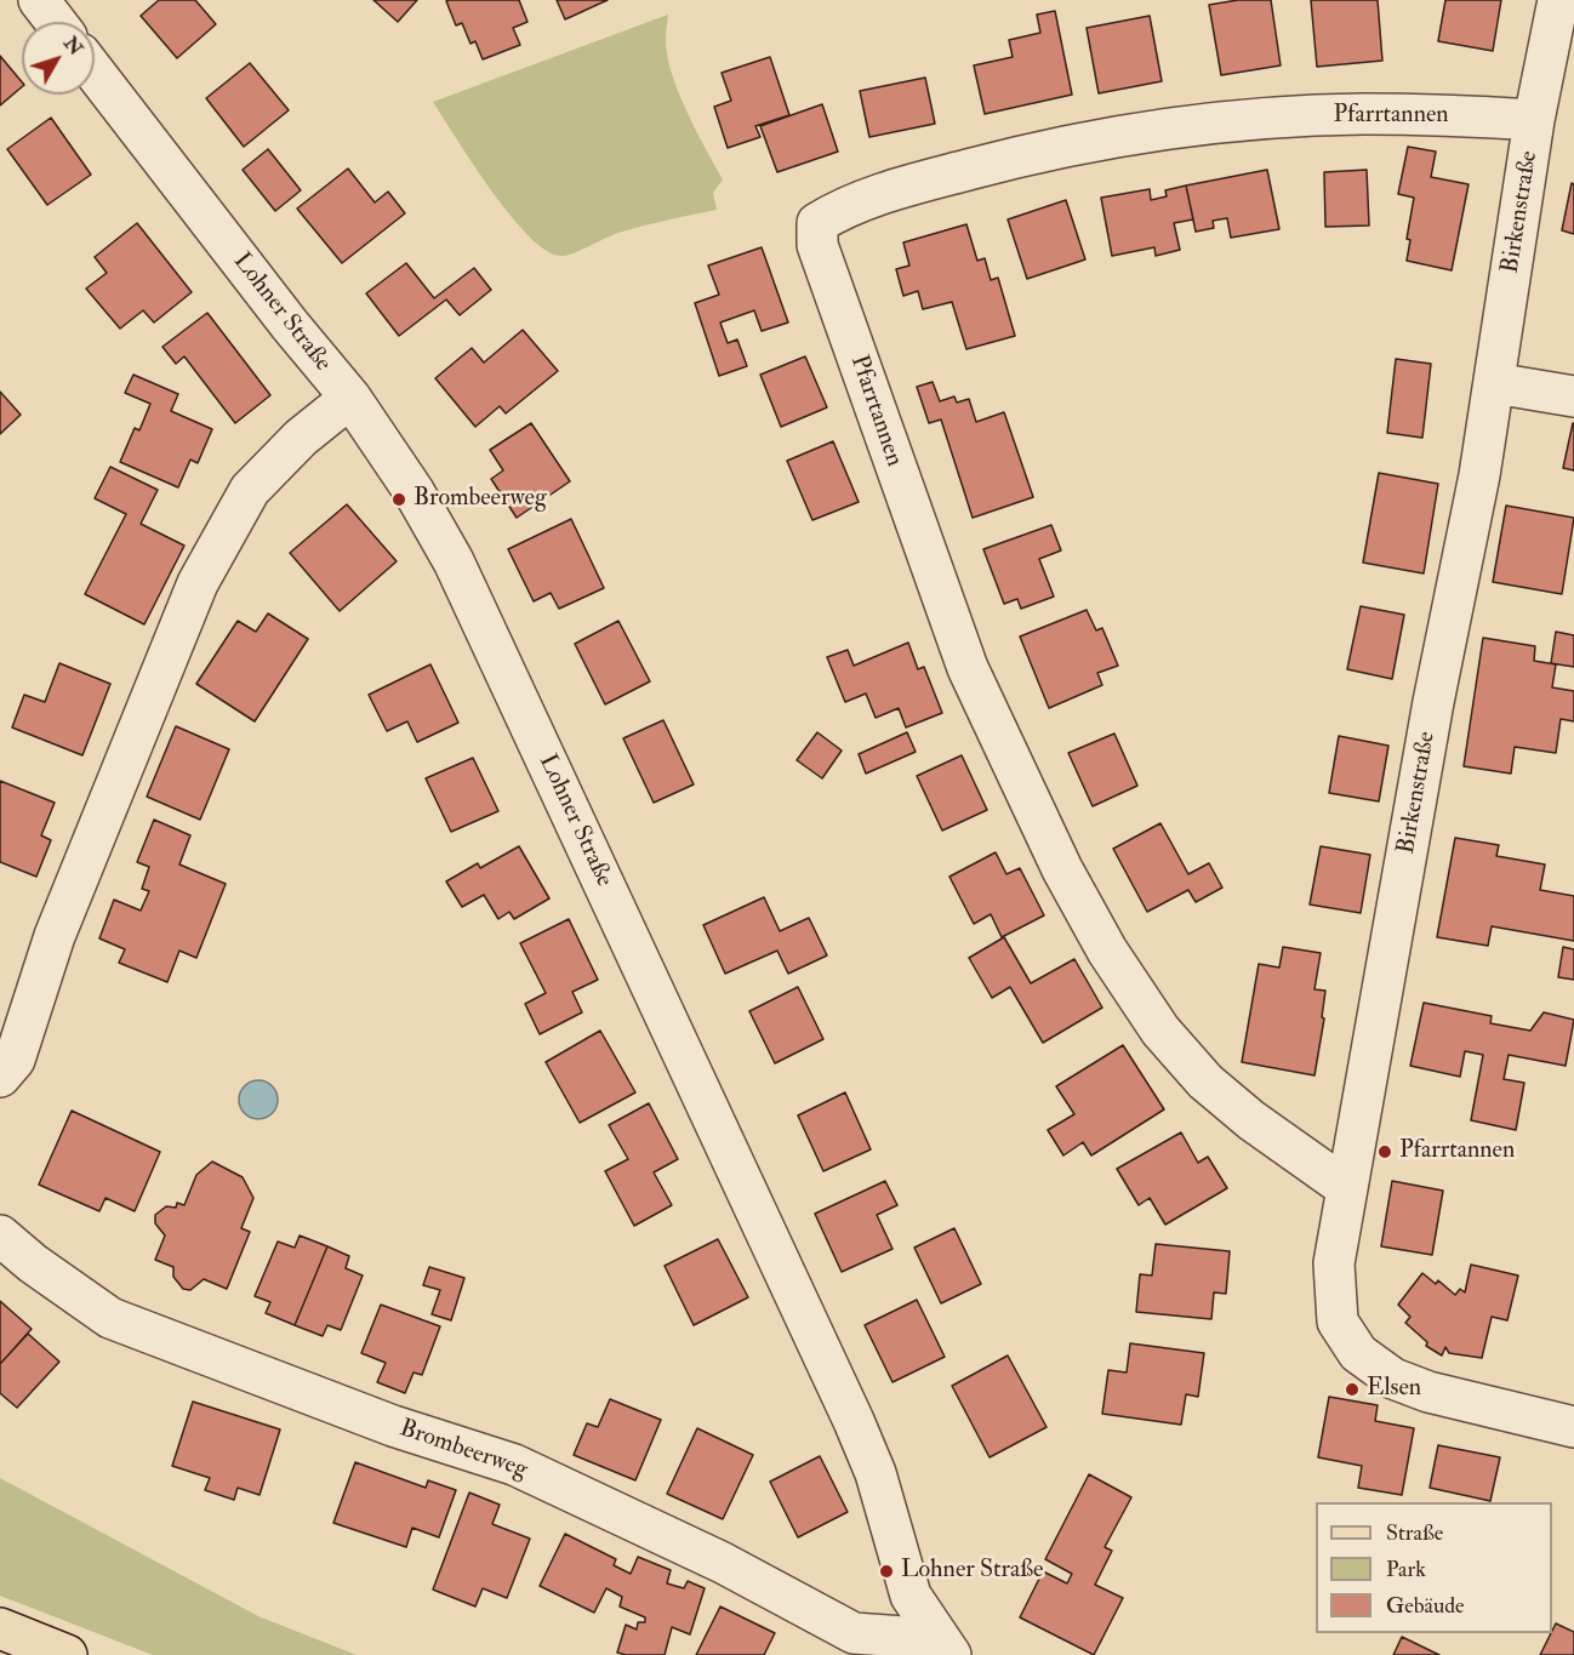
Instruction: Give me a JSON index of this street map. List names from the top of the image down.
{
  "streets": {
    "street": [
      "Pfarrtannen",
      "Birkenstraße",
      "Lohner Straße",
      "Brombeerweg"
    ]
  },
  "crossings": [
    ["Pfarrtannen", "Birkenstraße"],
    ["Lohner Straße", "Brombeerweg"]
  ],
  "places": [
    "Brombeerweg",
    "Pfarrtannen",
    "Elsen",
    "Lohner Straße"
  ],
  "legend": ["Straße", "Park", "Gebäude"],
  "north": "top right"
}
